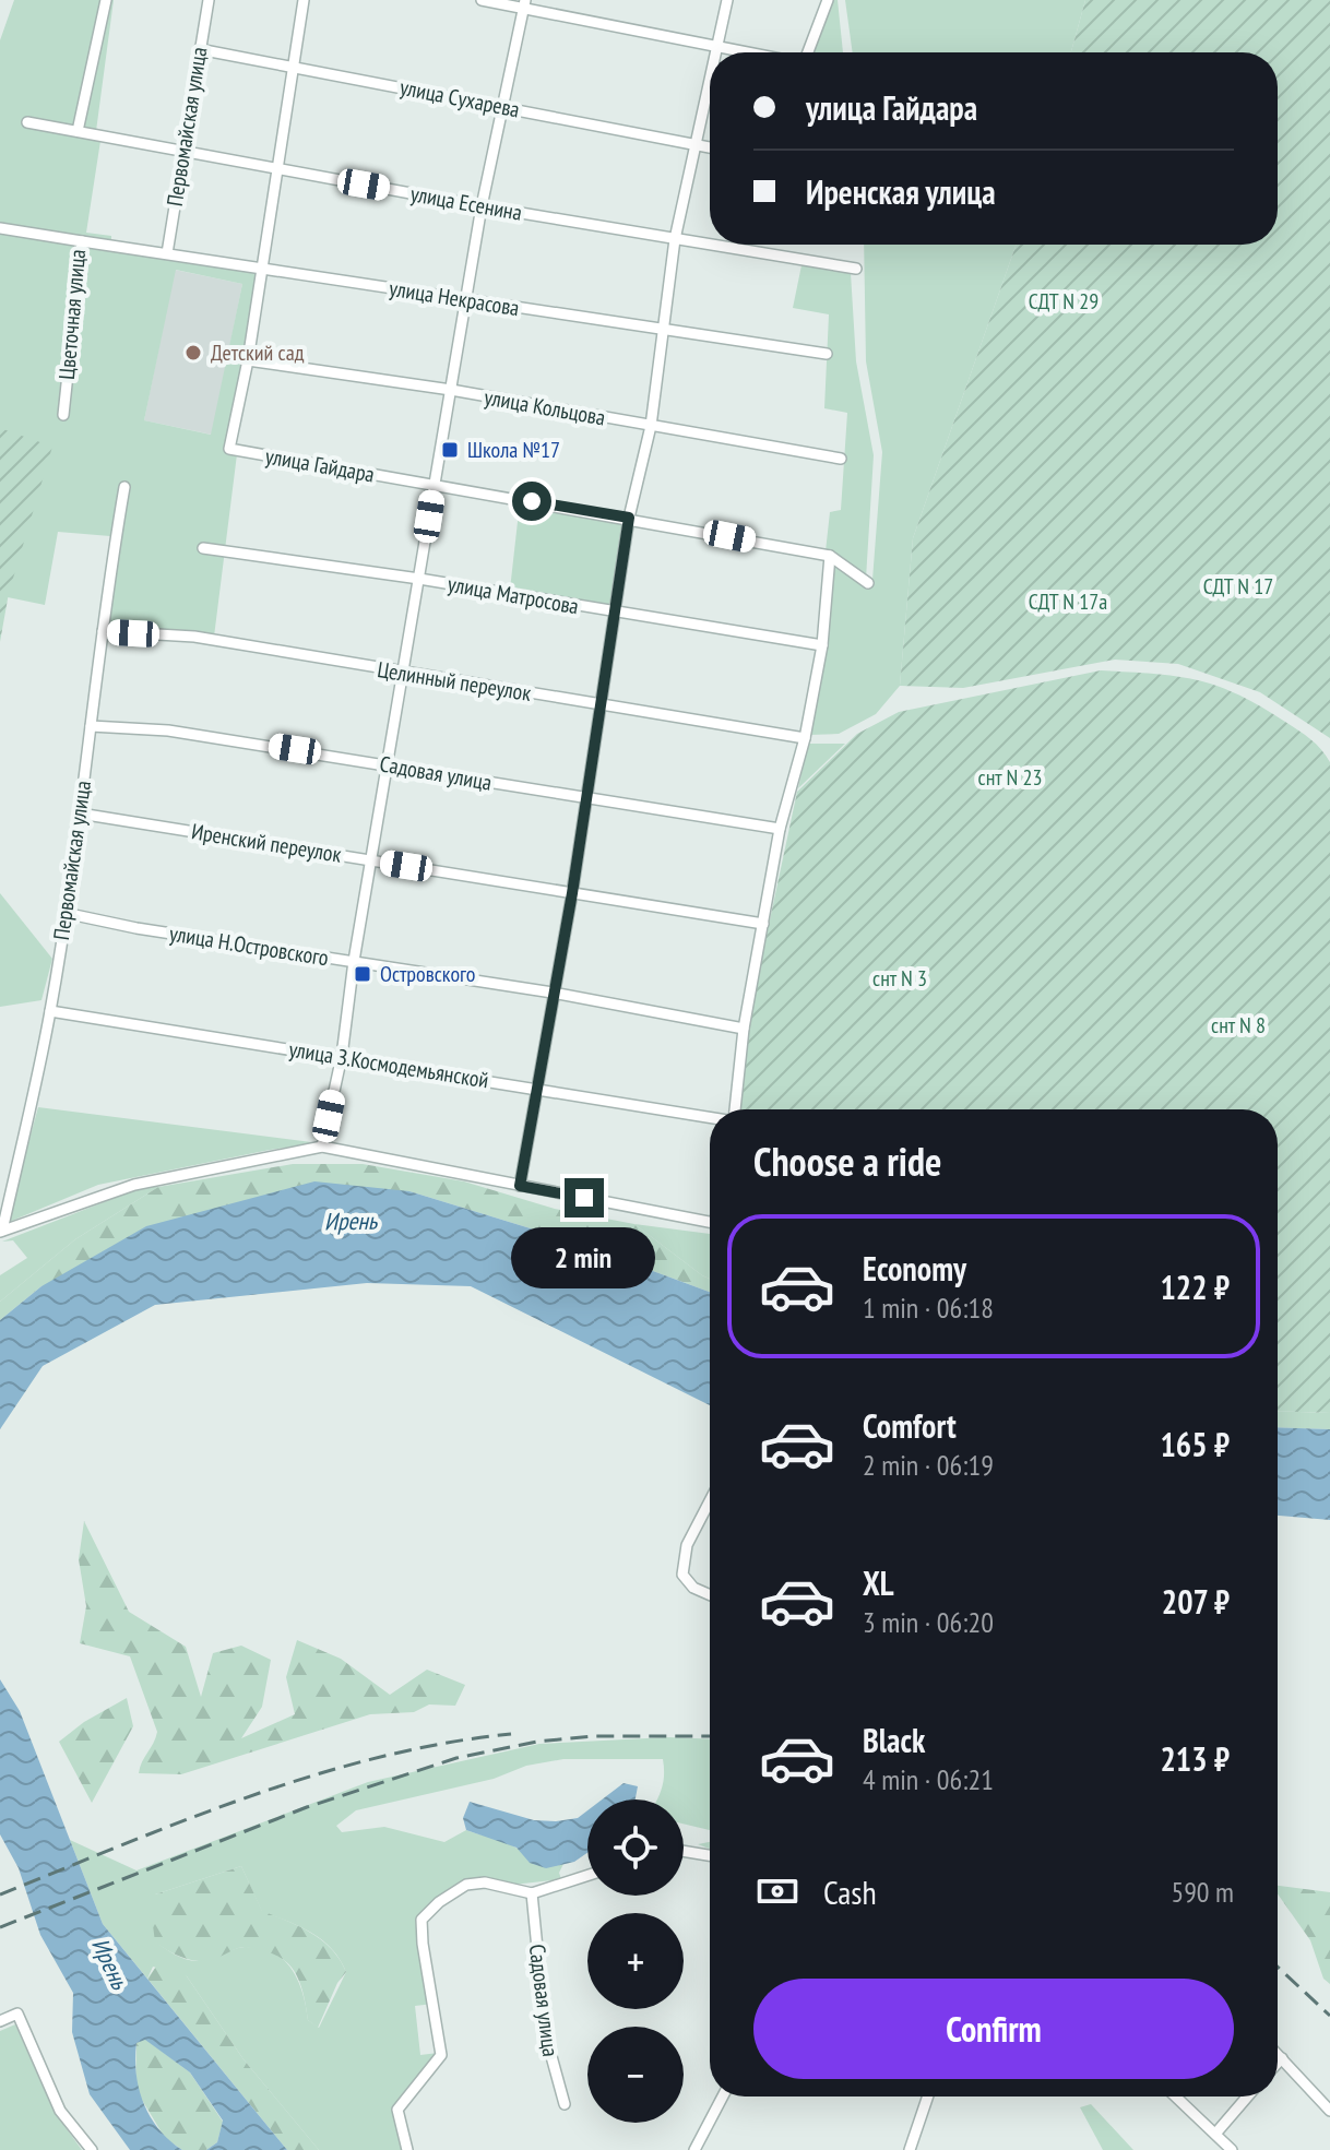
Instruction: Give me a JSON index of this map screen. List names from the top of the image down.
{
  "streets": {
    "street": [
      "улица Сухарева",
      "Первомайская улица",
      "улица Есенина",
      "улица Некрасова",
      "Цветочная улица",
      "улица Кольцова",
      "улица Гайдара",
      "улица Матросова",
      "Целинный переулок",
      "Садовая улица",
      "Иренский переулок",
      "улица Н.Островского",
      "улица З.Космодемьянской"
    ]
  },
  "crossings": [
    ["улица Сухарева", "Первомайская улица"],
    ["Первомайская улица", "улица Есенина"],
    ["Первомайская улица", "улица Некрасова"],
    ["Первомайская улица", "Целинный переулок"],
    ["Первомайская улица", "Садовая улица"],
    ["Первомайская улица", "Иренский переулок"],
    ["Первомайская улица", "улица Н.Островского"],
    ["Первомайская улица", "улица З.Космодемьянской"],
    ["улица Некрасова", "Цветочная улица"],
    ["улица Кольцова", "улица Гайдара"]
  ],
  "water": ["Ирень"],
  "parks": [
    "СДТ N 29",
    "СДТ N 17",
    "СДТ N 17а",
    "снт N 23",
    "снт N 3",
    "снт N 8"
  ],
  "places": {
    "other": ["Детский сад"],
    "transit": ["Школа №17", "Островского"]
  },
  "page": {
    "banner": ["улица Гайдара", "Иренская улица"],
    "heading": "Choose a ride",
    "list": [
      {
        "name": "Economy",
        "note": "1 min · 06:18",
        "value": "122 ₽"
      },
      {
        "name": "Comfort",
        "note": "2 min · 06:19",
        "value": "165 ₽"
      },
      {
        "name": "XL",
        "note": "3 min · 06:20",
        "value": "207 ₽"
      },
      {
        "name": "Black",
        "note": "4 min · 06:21",
        "value": "213 ₽"
      }
    ],
    "bubble": "2 min",
    "map_buttons": ["+", "−"],
    "pay": ["Cash", "590 m"],
    "buttons": "Confirm"
  }
}
